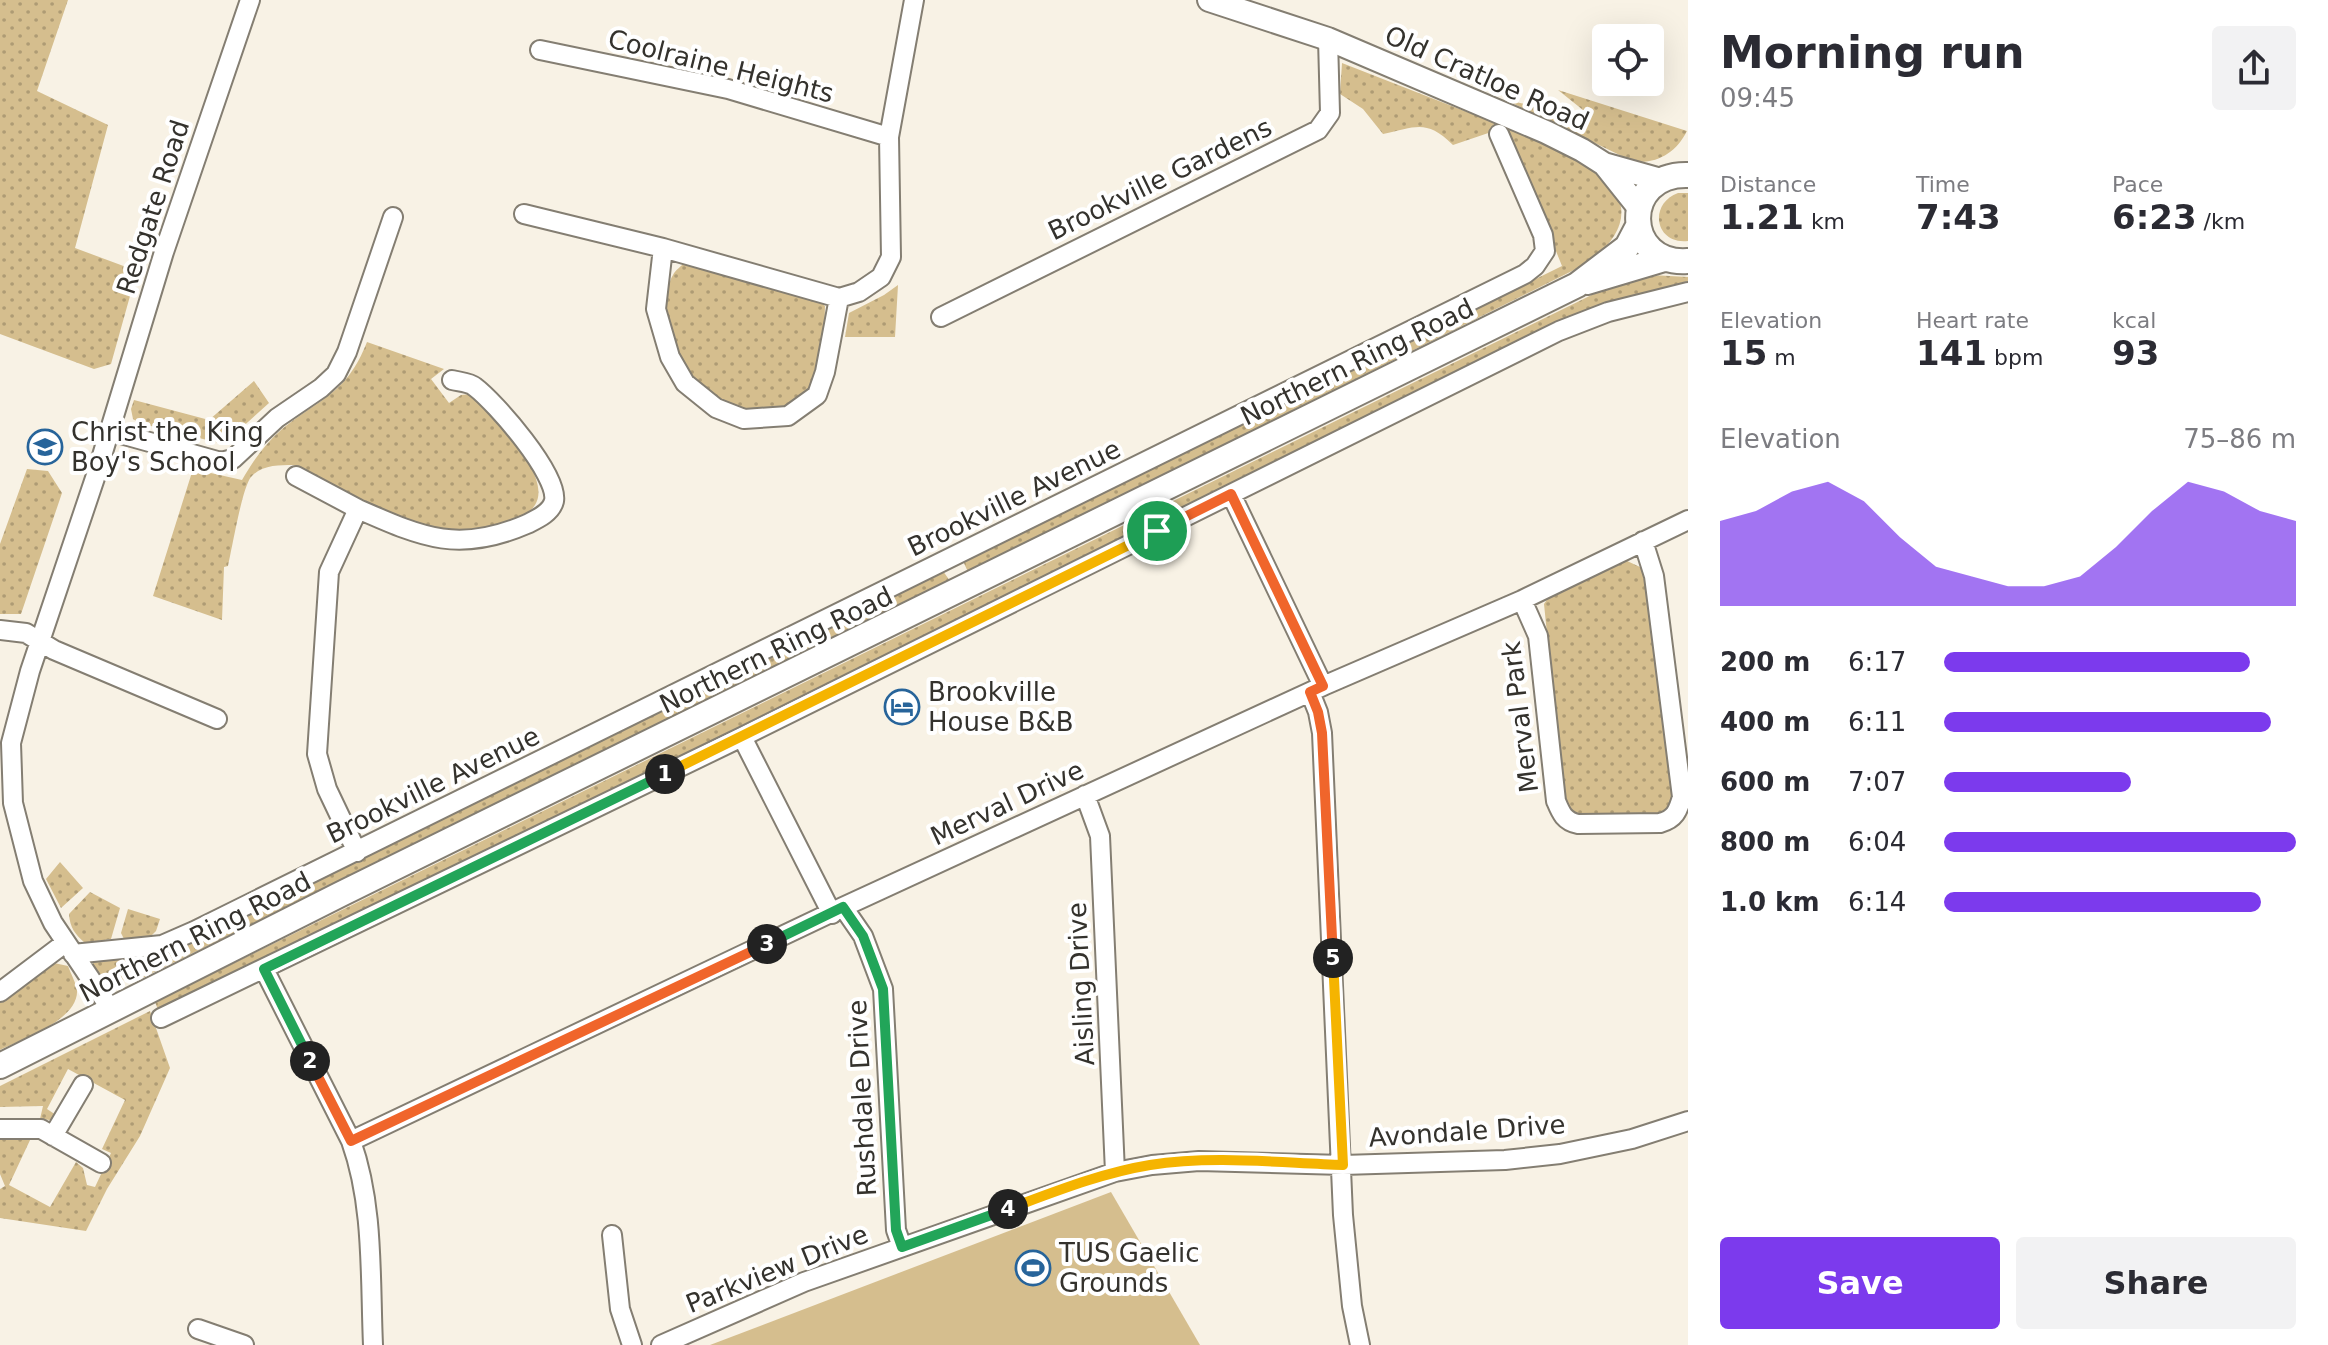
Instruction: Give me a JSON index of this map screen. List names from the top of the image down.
{
  "streets": {
    "main road": ["Northern Ring Road"],
    "street": [
      "Coolraine Heights",
      "Old Cratloe Road",
      "Brookville Gardens",
      "Redgate Road",
      "Brookville Avenue",
      "Merval Park",
      "Merval Drive",
      "Aisling Drive",
      "Rushdale Drive",
      "Avondale Drive",
      "Parkview Drive"
    ]
  },
  "crossings": [
    ["Old Cratloe Road", "Brookville Gardens"],
    ["Redgate Road", "Northern Ring Road"],
    ["Redgate Road", "Brookville Avenue"],
    ["Merval Park", "Merval Drive"],
    ["Merval Drive", "Aisling Drive"],
    ["Merval Drive", "Rushdale Drive"],
    ["Aisling Drive", "Parkview Drive"],
    ["Rushdale Drive", "Parkview Drive"],
    ["Avondale Drive", "Parkview Drive"]
  ],
  "places": {
    "school or university": ["Christ the King Boy's School"],
    "hotel": ["Brookville House B&B"],
    "sports": ["TUS Gaelic Grounds"]
  },
  "page": {
    "heading": ["Morning run", "09:45"],
    "stats": [
      ["Distance", "1.21 km"],
      ["Time", "7:43"],
      ["Pace", "6:23 /km"],
      ["Elevation", "15 m"],
      ["Heart rate", "141 bpm"],
      ["kcal", "93"]
    ],
    "chart": ["Elevation", "75–86 m"],
    "list": [
      {
        "name": "200 m",
        "note": "6:17"
      },
      {
        "name": "400 m",
        "note": "6:11"
      },
      {
        "name": "600 m",
        "note": "7:07"
      },
      {
        "name": "800 m",
        "note": "6:04"
      },
      {
        "name": "1.0 km",
        "note": "6:14"
      }
    ],
    "pins": [
      "1",
      "3",
      "5",
      "2",
      "4"
    ],
    "buttons": ["Save", "Share"]
  }
}
